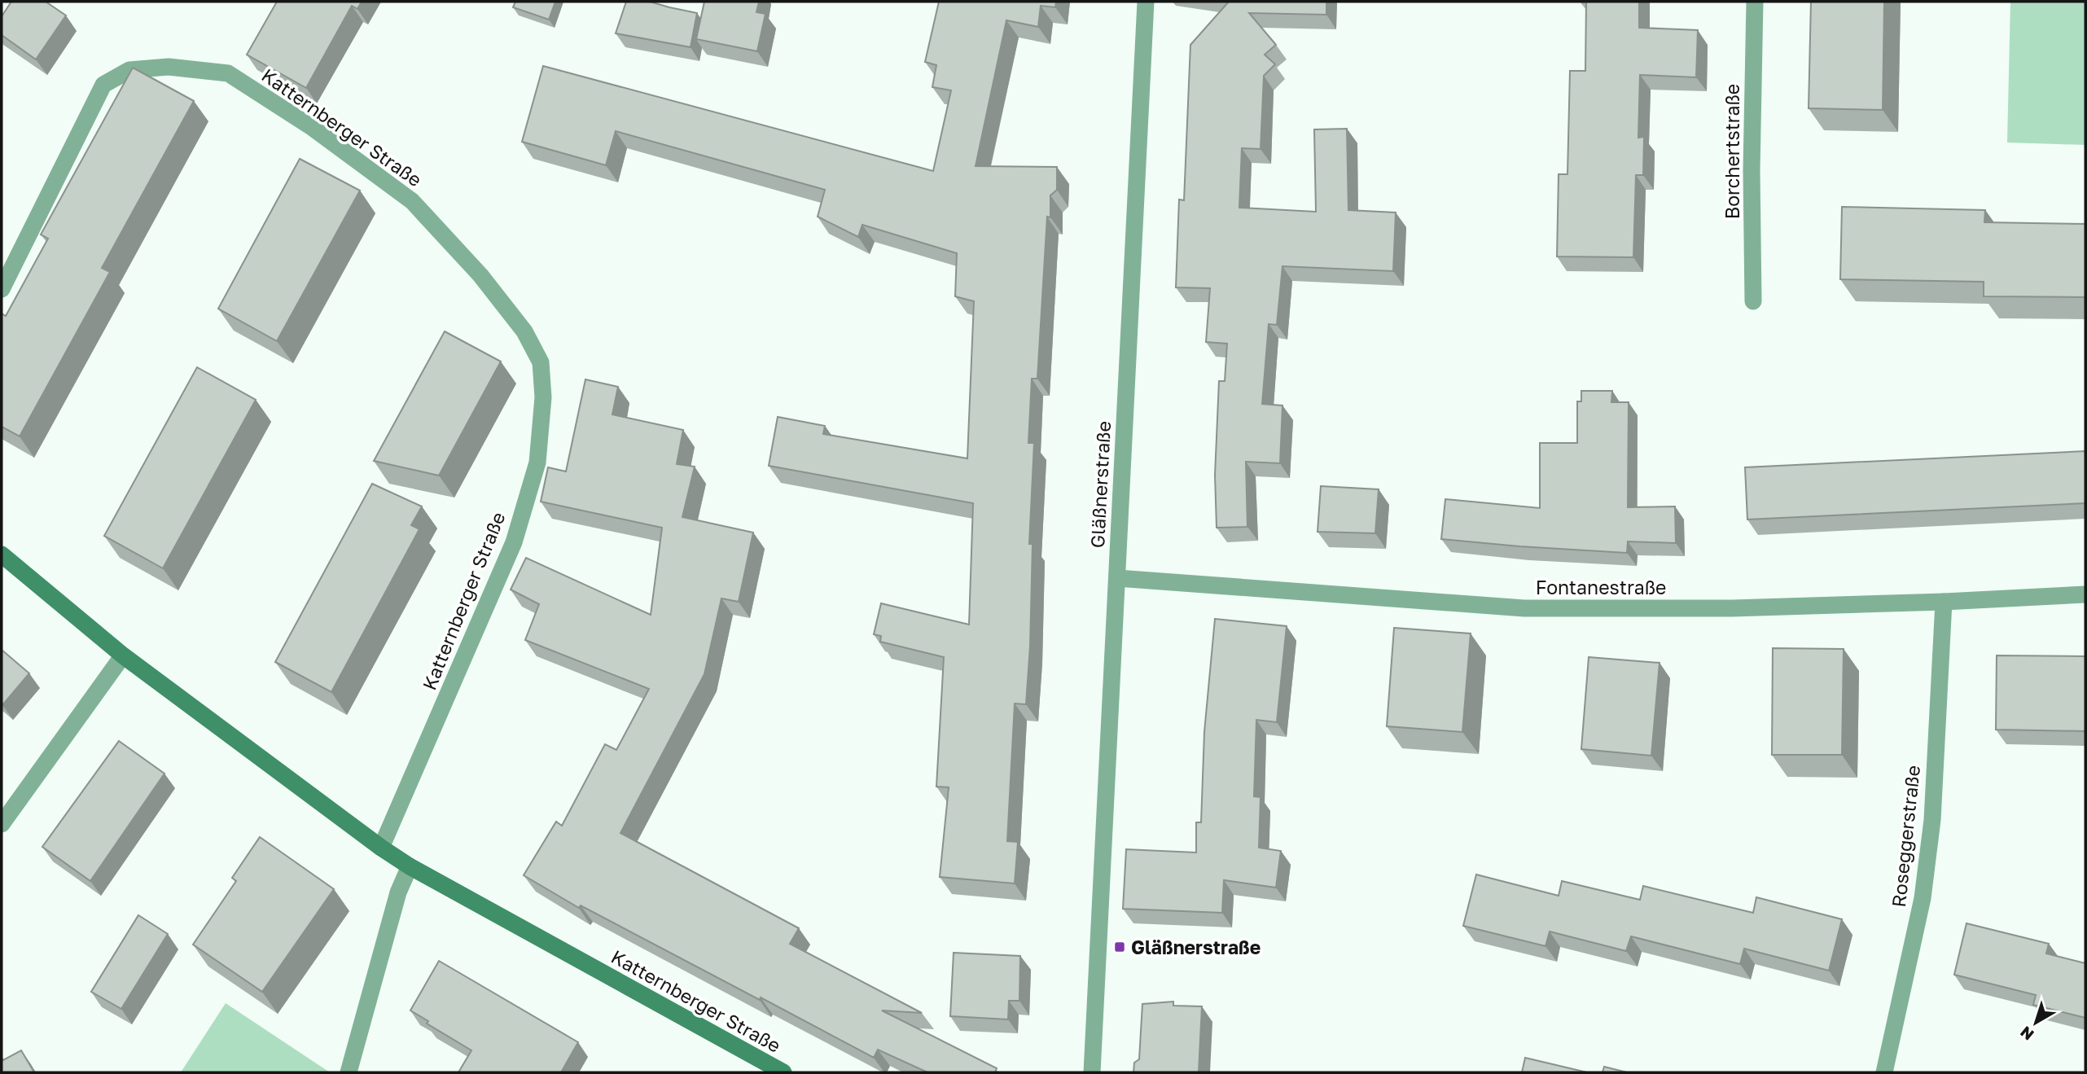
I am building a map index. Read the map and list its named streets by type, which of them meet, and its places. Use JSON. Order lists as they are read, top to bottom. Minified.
{"streets":{"street":["Katternberger Straße","Borchertstraße","Gläßnerstraße","Fontanestraße","Roseggerstraße"]},"crossings":[["Gläßnerstraße","Fontanestraße"],["Fontanestraße","Roseggerstraße"]],"places":{"transit":["Gläßnerstraße"]},"north":"bottom left"}
